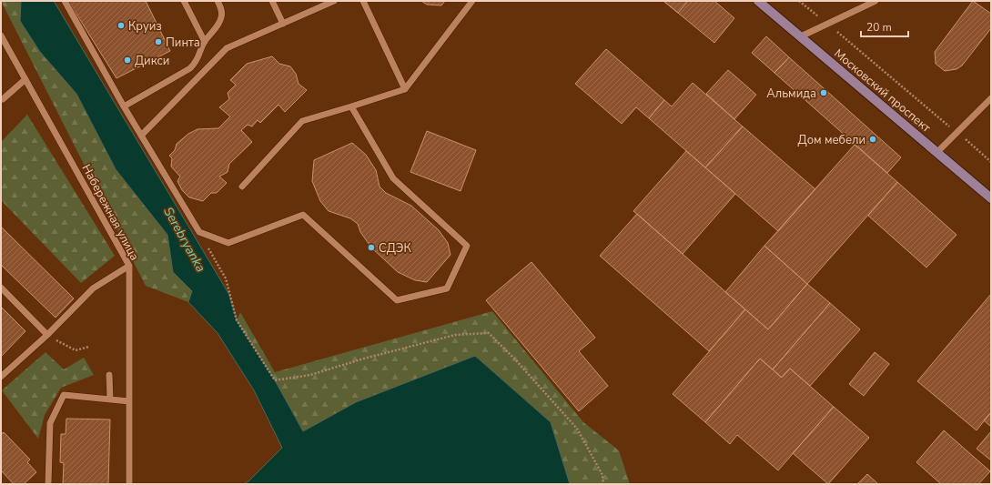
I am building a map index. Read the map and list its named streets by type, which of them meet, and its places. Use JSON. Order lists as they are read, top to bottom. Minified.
{"streets":{"main road":["Московский проспект"],"street":["Набережная улица"]},"water":["Serebryanka"],"places":["Круиз","Пинта","Дикси","Альмида","Дом мебели","СДЭК"],"scale_bar":"20 m"}
